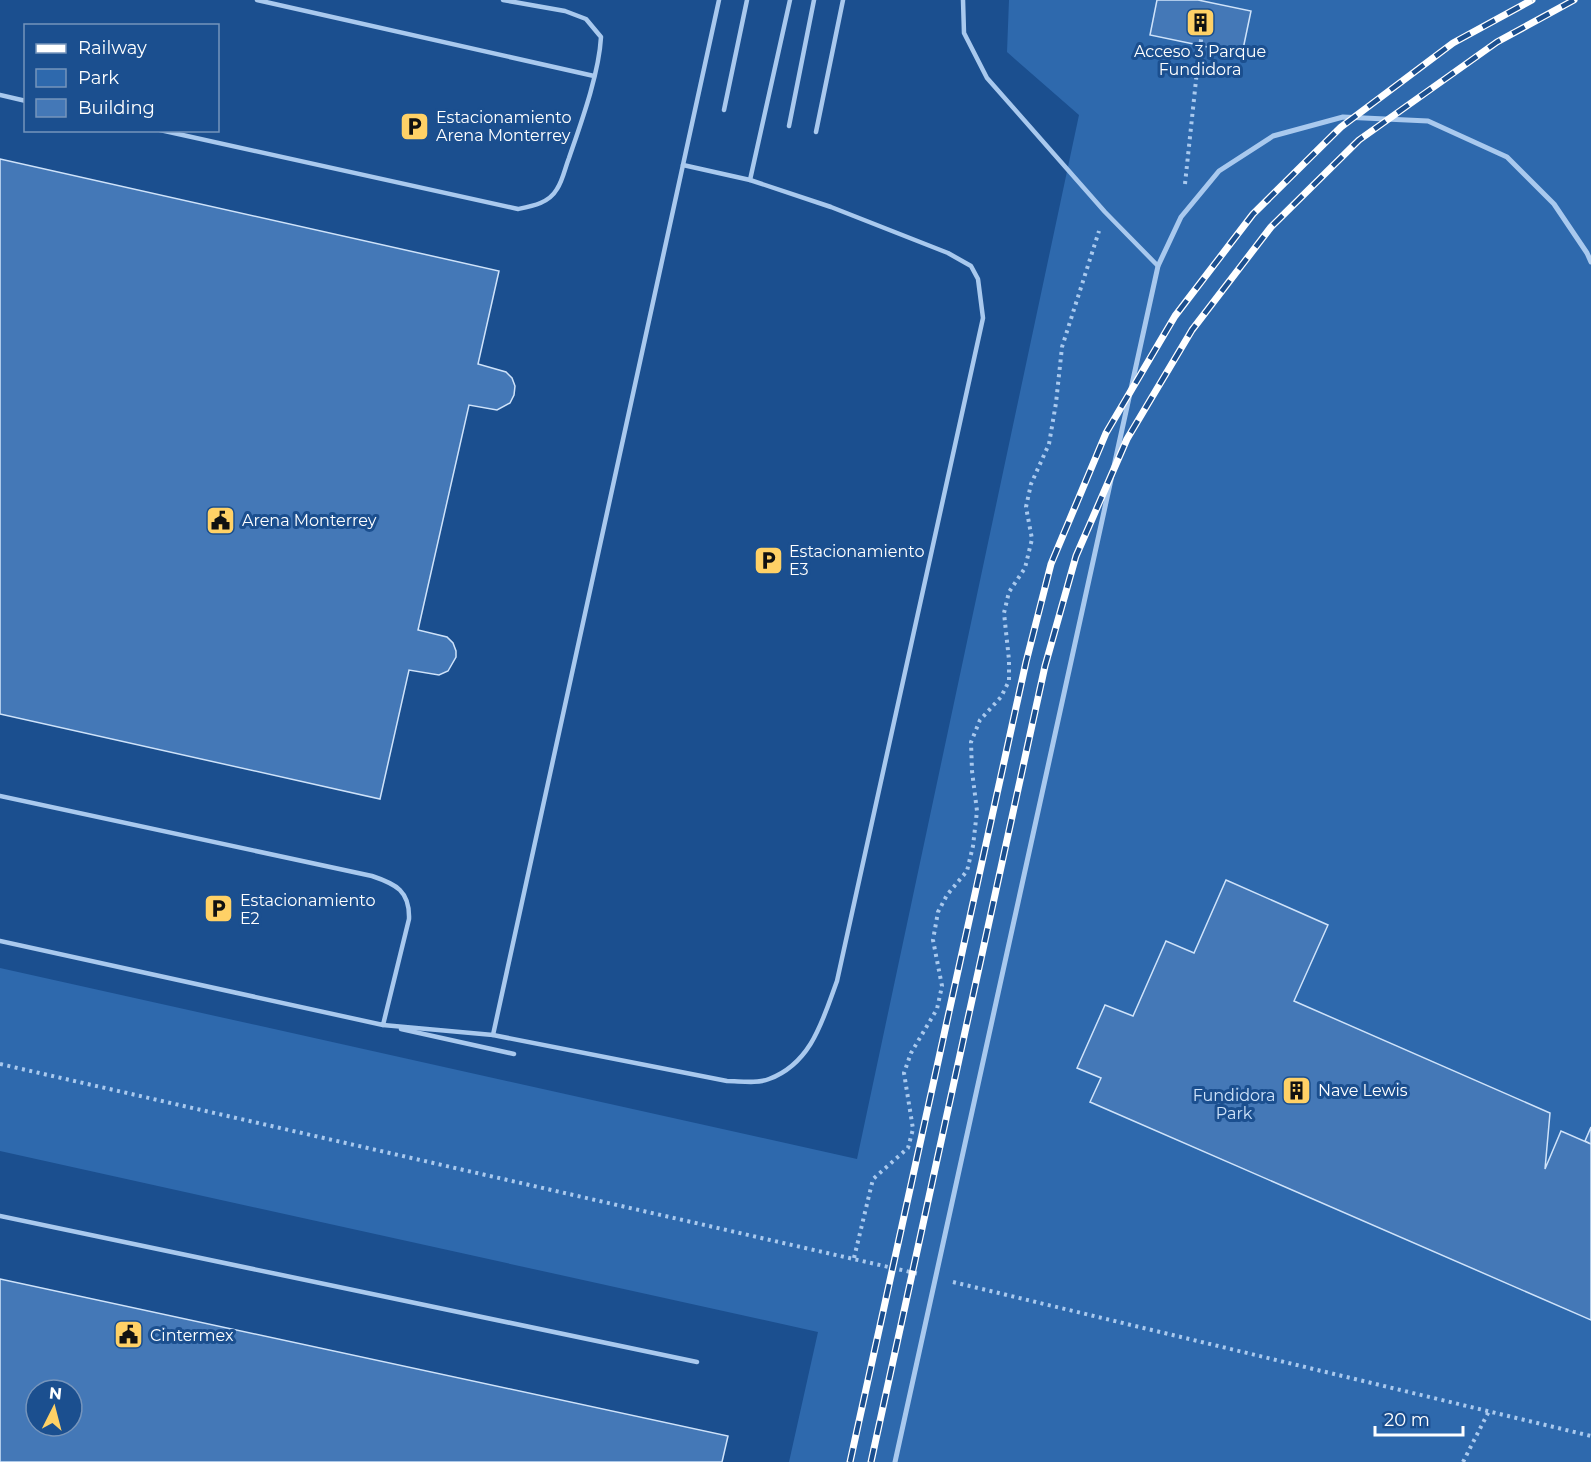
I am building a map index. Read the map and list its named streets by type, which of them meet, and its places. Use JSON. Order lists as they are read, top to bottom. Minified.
{"parks":["Fundidora Park"],"places":{"building":["Acceso 3 Parque Fundidora","Nave Lewis"],"parking":["Estacionamiento Arena Monterrey","Estacionamiento E3","Estacionamiento E2"],"public building":["Arena Monterrey","Cintermex"]},"legend":["Railway","Park","Building"],"scale_bar":"20 m","north":"top"}
